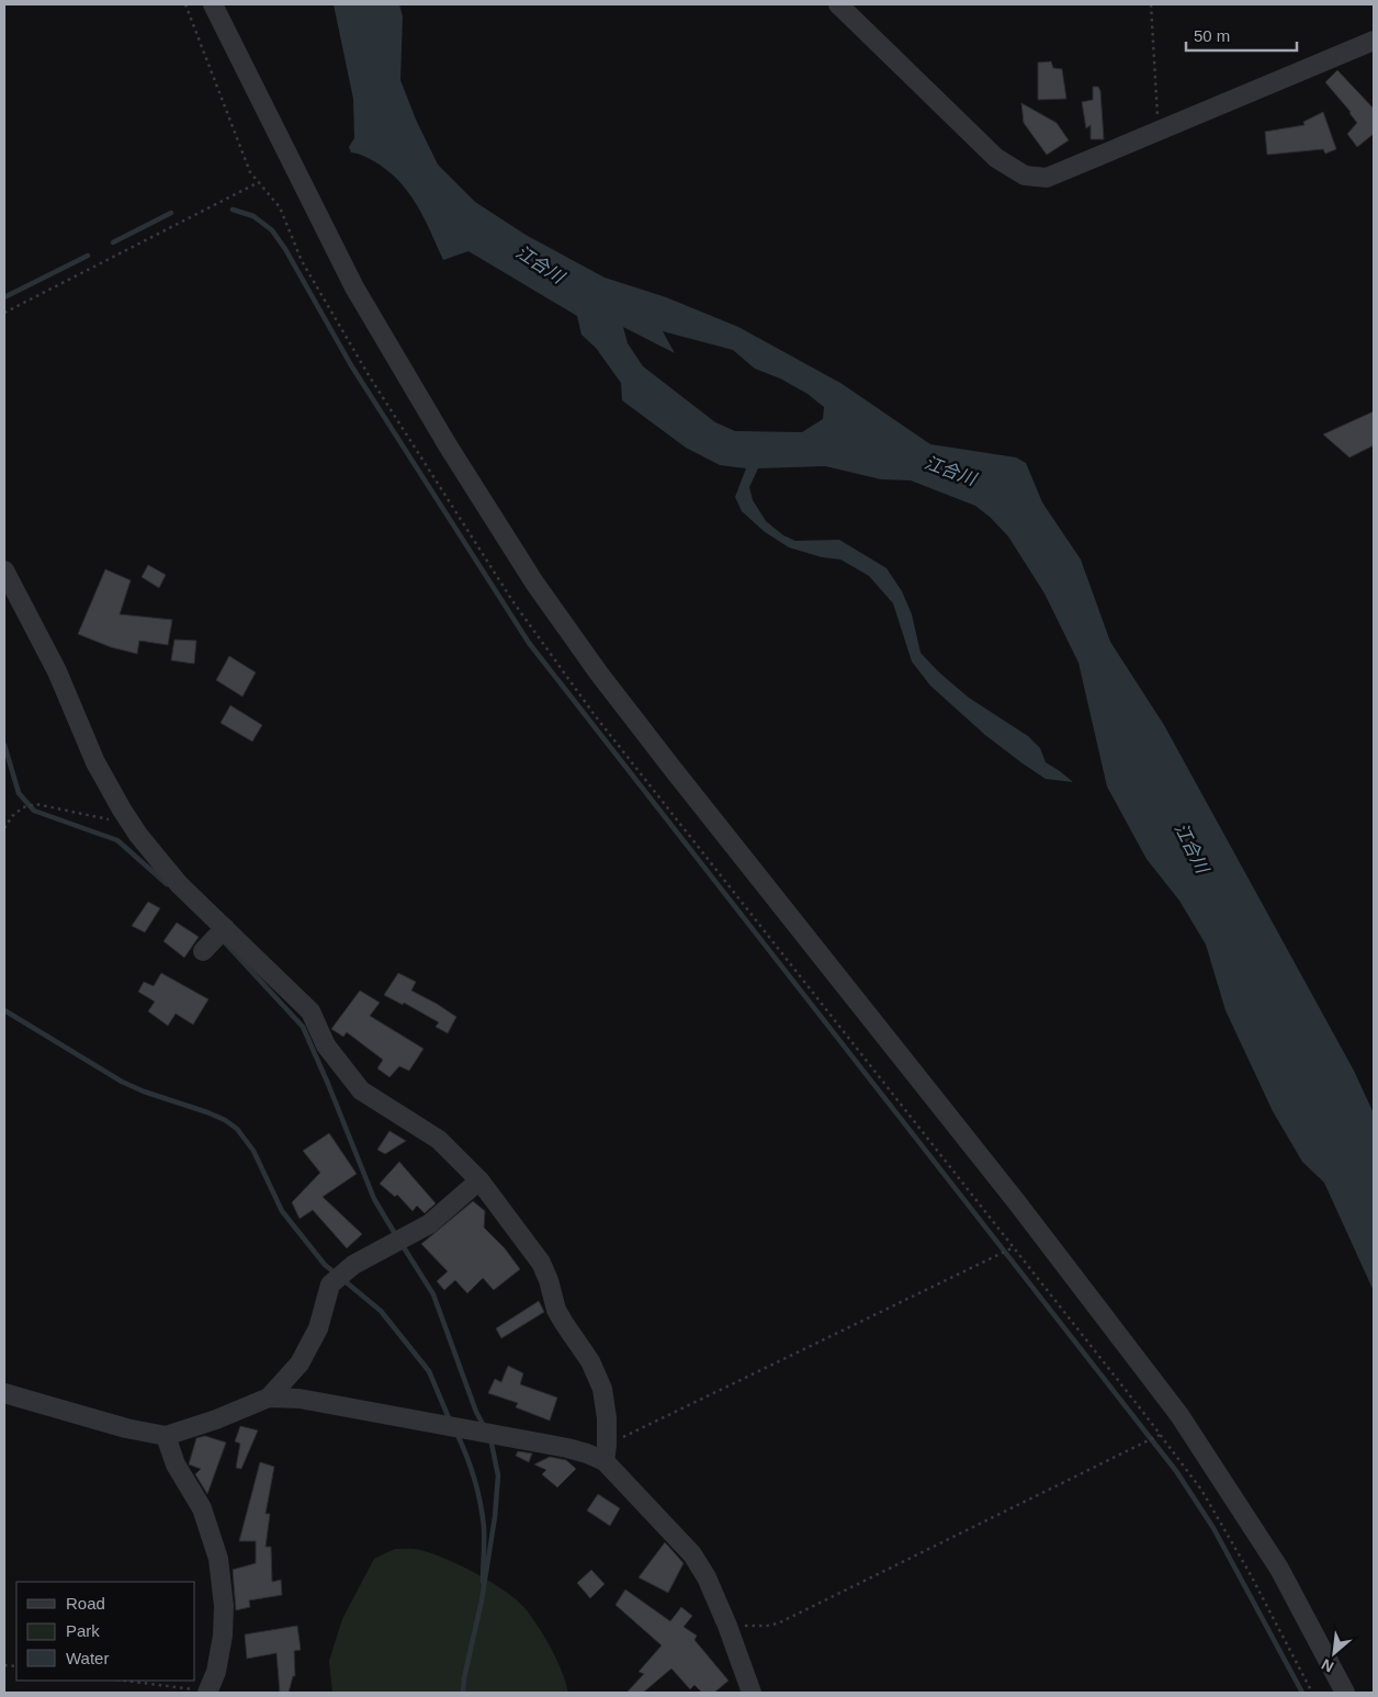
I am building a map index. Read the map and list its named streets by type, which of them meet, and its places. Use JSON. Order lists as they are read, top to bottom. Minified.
{"water":["江合川"],"legend":["Road","Park","Water"],"scale_bar":"50 m","north":"bottom left"}
